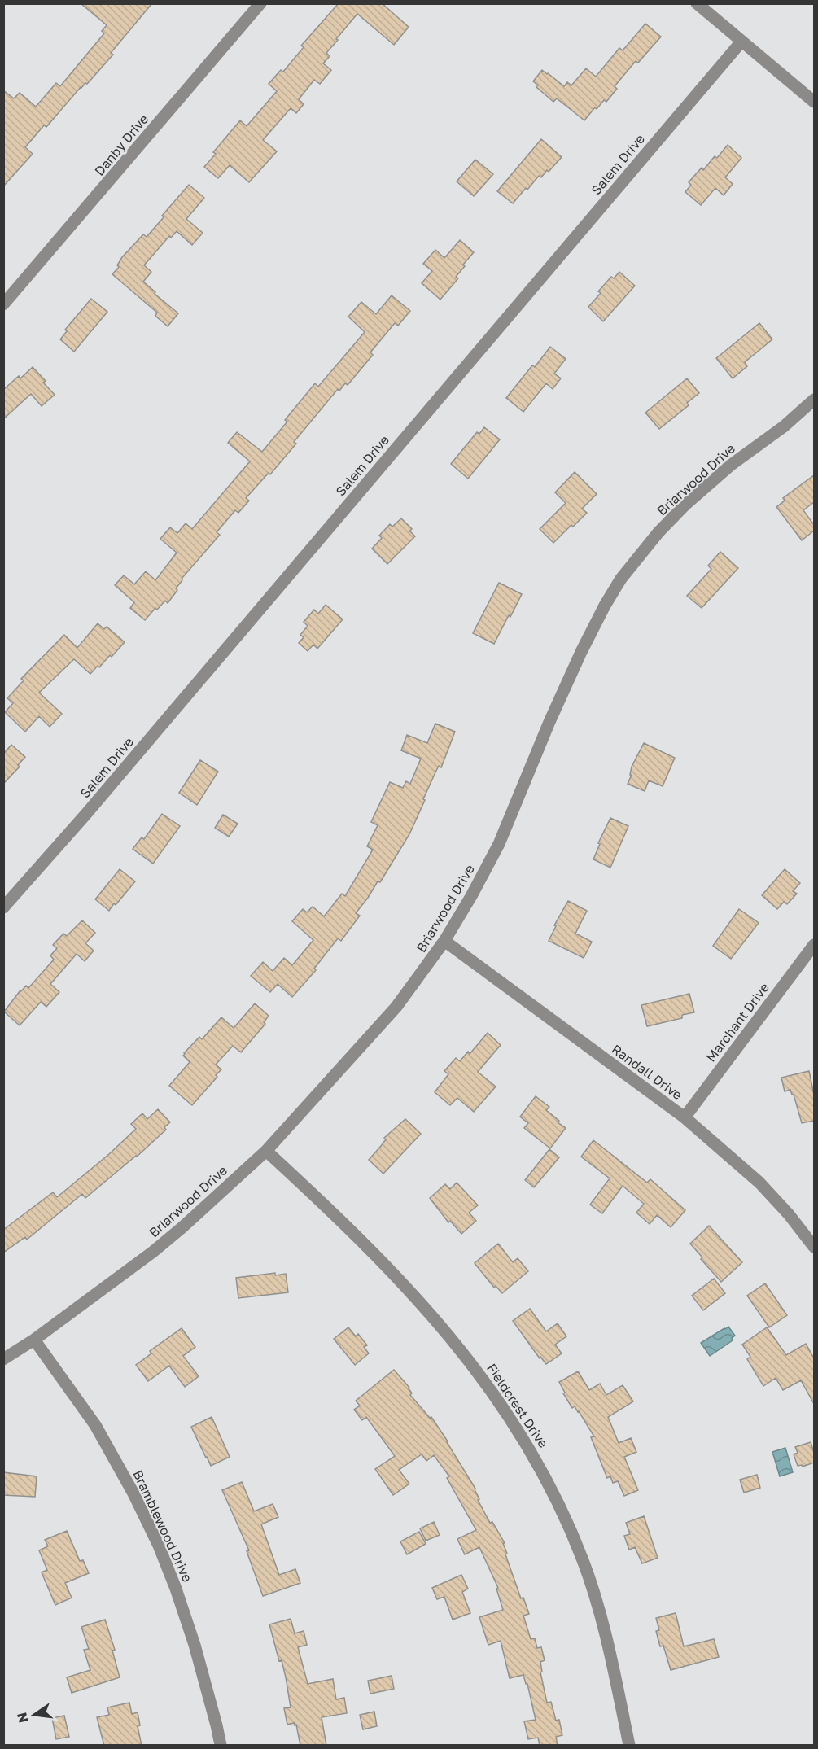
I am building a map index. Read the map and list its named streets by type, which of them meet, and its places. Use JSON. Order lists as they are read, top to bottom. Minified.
{"streets":{"street":["Danby Drive","Salem Drive","Briarwood Drive","Marchant Drive","Randall Drive","Fieldcrest Drive","Bramblewood Drive"]},"crossings":[["Briarwood Drive","Randall Drive"],["Briarwood Drive","Fieldcrest Drive"],["Briarwood Drive","Bramblewood Drive"],["Marchant Drive","Randall Drive"]],"north":"left"}
